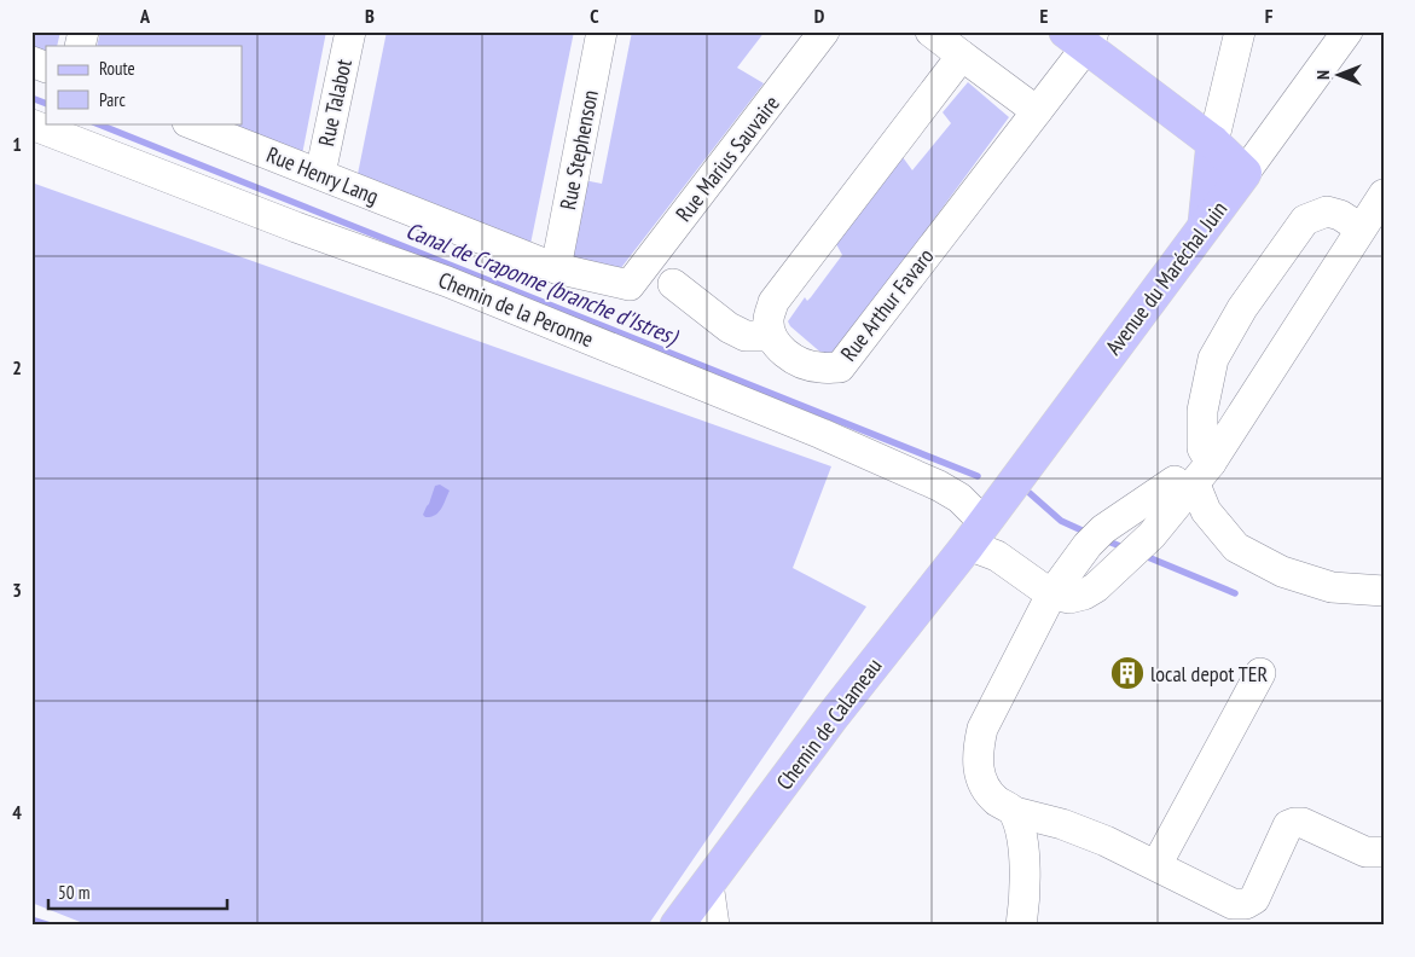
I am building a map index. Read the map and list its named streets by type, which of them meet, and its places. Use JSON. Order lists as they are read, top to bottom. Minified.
{"streets":{"main road":["Avenue du Maréchal Juin","Chemin de Calameau"],"street":["Rue Talabot","Rue Stephenson","Rue Marius Sauvaire","Rue Henry Lang","Rue Arthur Favaro","Chemin de la Peronne"]},"crossings":[["Rue Talabot","Rue Henry Lang"],["Rue Stephenson","Rue Henry Lang"],["Rue Marius Sauvaire","Rue Henry Lang"],["Avenue du Maréchal Juin","Chemin de la Peronne"],["Avenue du Maréchal Juin","Chemin de Calameau"],["Chemin de la Peronne","Chemin de Calameau"]],"water":["Canal de Craponne (branche d'Istres)"],"places":{"building":["local depot TER"]},"legend":["Route","Parc"],"scale_bar":"50 m","north":"left","grid":{"columns":["A","B","C","D","E","F"],"rows":["1","2","3","4"]}}
